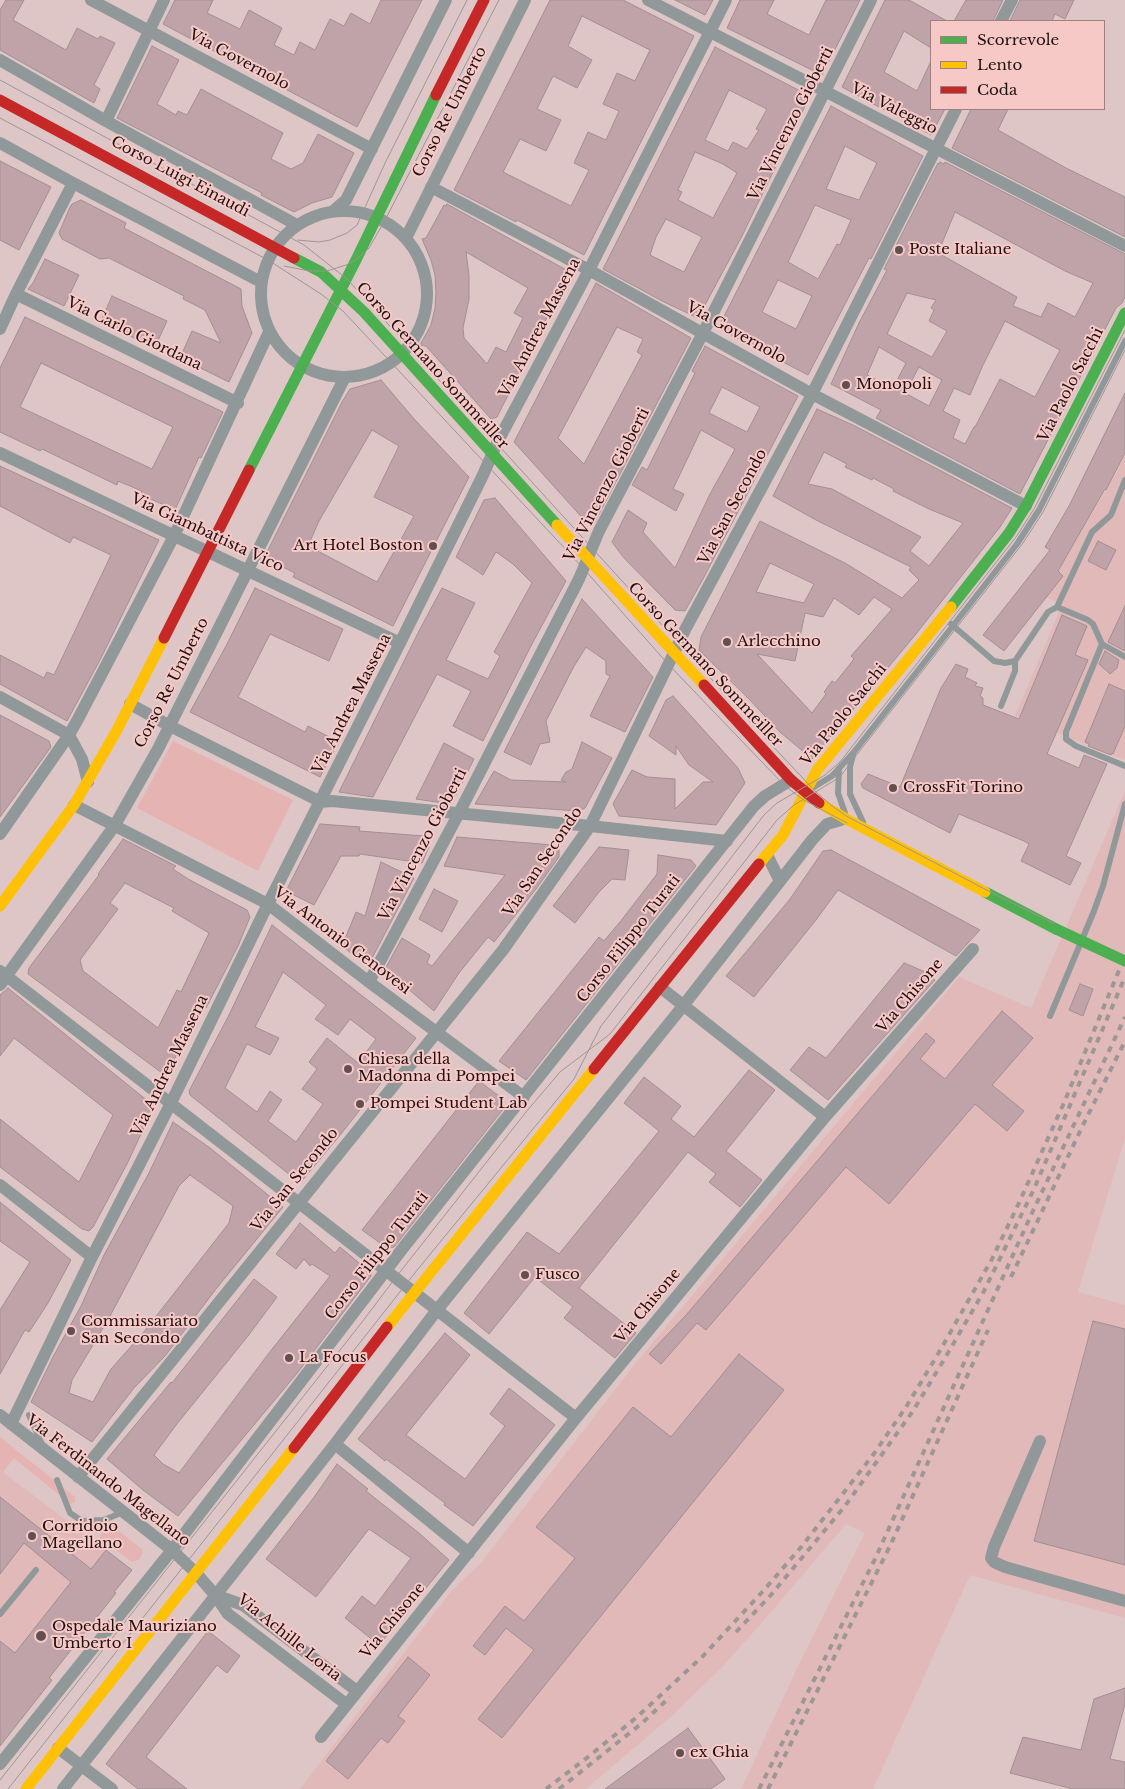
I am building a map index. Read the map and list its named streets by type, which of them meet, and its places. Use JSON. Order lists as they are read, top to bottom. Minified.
{"streets":{"main road":["Corso Re Umberto","Corso Luigi Einaudi","Corso Germano Sommeiller","Via Paolo Sacchi"],"street":["Via Governolo","Via Valeggio","Via Vincenzo Gioberti","Via Andrea Massena","Via Carlo Giordana","Via San Secondo","Via Giambattista Vico","Corso Filippo Turati","Via Antonio Genovesi","Via Chisone","Via Ferdinando Magellano","Via Achille Loria"]},"crossings":[["Via Governolo","Corso Re Umberto"],["Via Governolo","Via Vincenzo Gioberti"],["Via Governolo","Via Andrea Massena"],["Via Governolo","Via Paolo Sacchi"],["Via Governolo","Via San Secondo"],["Via Valeggio","Via Vincenzo Gioberti"],["Via Valeggio","Via Andrea Massena"],["Via Valeggio","Via San Secondo"],["Corso Re Umberto","Corso Luigi Einaudi"],["Corso Re Umberto","Corso Germano Sommeiller"],["Corso Re Umberto","Via Giambattista Vico"],["Corso Re Umberto","Via Antonio Genovesi"],["Via Vincenzo Gioberti","Corso Germano Sommeiller"],["Via Vincenzo Gioberti","Via Antonio Genovesi"],["Corso Luigi Einaudi","Corso Germano Sommeiller"],["Via Andrea Massena","Corso Germano Sommeiller"],["Via Andrea Massena","Via Giambattista Vico"],["Via Andrea Massena","Via Antonio Genovesi"],["Via Andrea Massena","Via Ferdinando Magellano"],["Corso Germano Sommeiller","Via Paolo Sacchi"],["Corso Germano Sommeiller","Via San Secondo"],["Corso Germano Sommeiller","Corso Filippo Turati"],["Via San Secondo","Via Antonio Genovesi"],["Via San Secondo","Via Ferdinando Magellano"],["Corso Filippo Turati","Via Antonio Genovesi"],["Corso Filippo Turati","Via Ferdinando Magellano"],["Via Chisone","Via Achille Loria"],["Via Ferdinando Magellano","Via Achille Loria"]],"places":["Poste Italiane","Monopoli","Art Hotel Boston","Arlecchino","CrossFit Torino","Chiesa della Madonna di Pompei","Pompei Student Lab","Fusco","Commissariato San Secondo","La Focus","Corridoio Magellano","Ospedale Mauriziano Umberto I","ex Ghia"],"legend":["Scorrevole","Lento","Coda"]}
